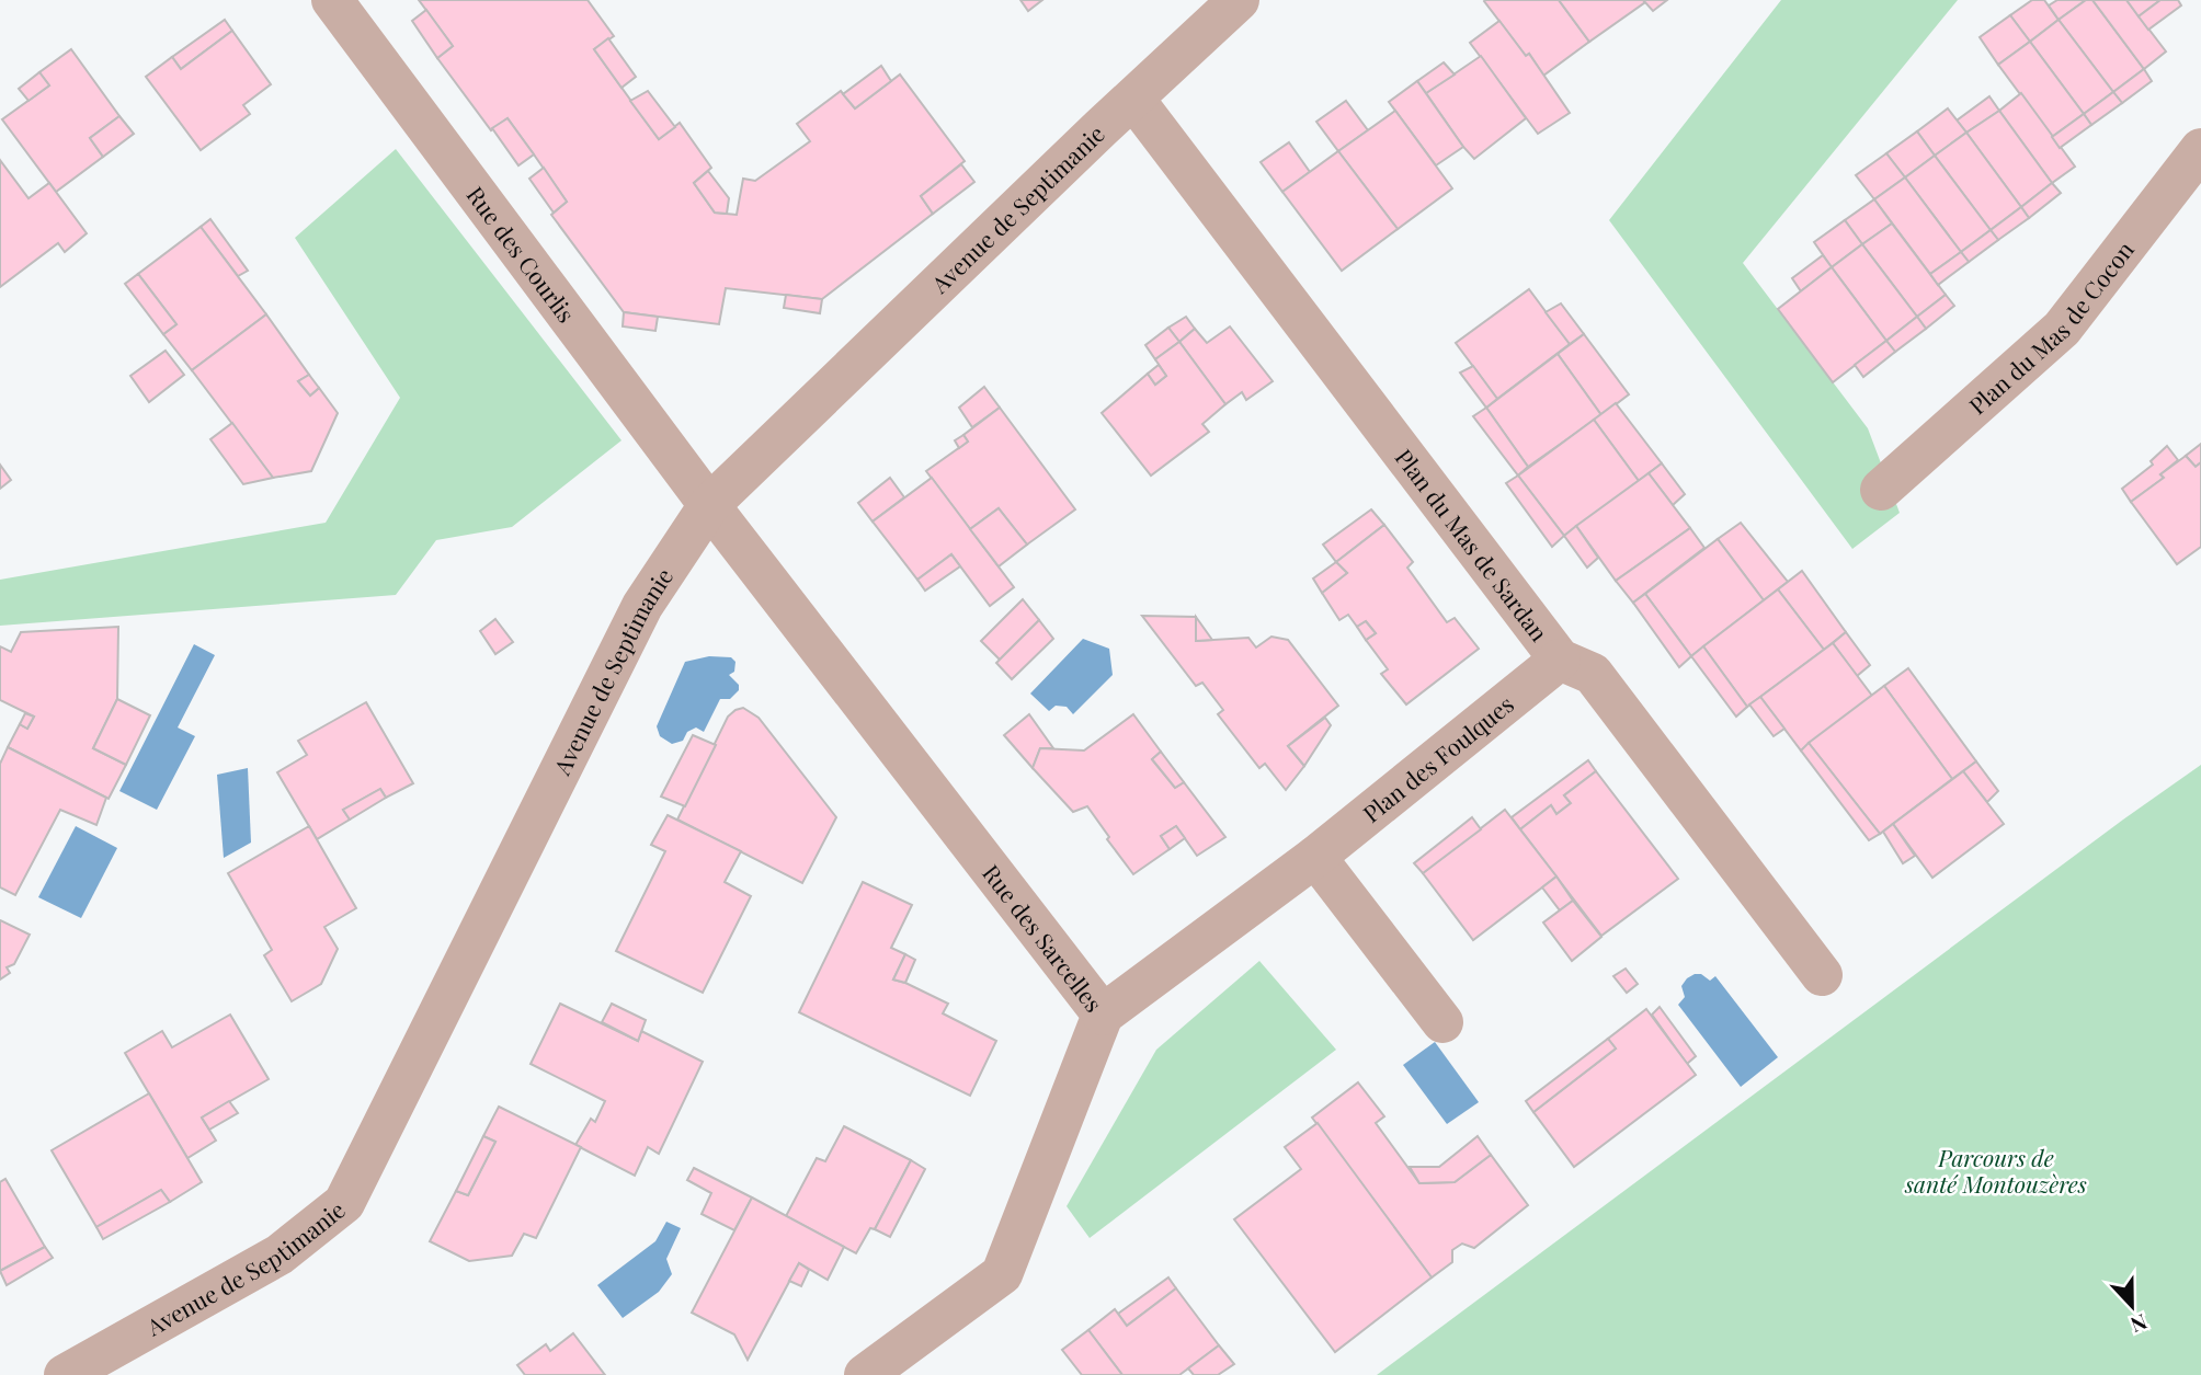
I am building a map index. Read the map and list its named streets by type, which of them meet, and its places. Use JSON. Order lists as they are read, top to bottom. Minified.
{"streets":{"street":["Avenue de Septimanie","Rue des Courlis","Plan du Mas de Cocon","Plan du Mas de Sardan","Plan des Foulques","Rue des Sarcelles"]},"crossings":[["Avenue de Septimanie","Rue des Courlis"],["Avenue de Septimanie","Plan du Mas de Sardan"],["Avenue de Septimanie","Rue des Sarcelles"],["Rue des Courlis","Rue des Sarcelles"],["Plan du Mas de Sardan","Plan des Foulques"],["Plan des Foulques","Rue des Sarcelles"]],"parks":["Parcours de santé Montouzères"],"north":"bottom"}
